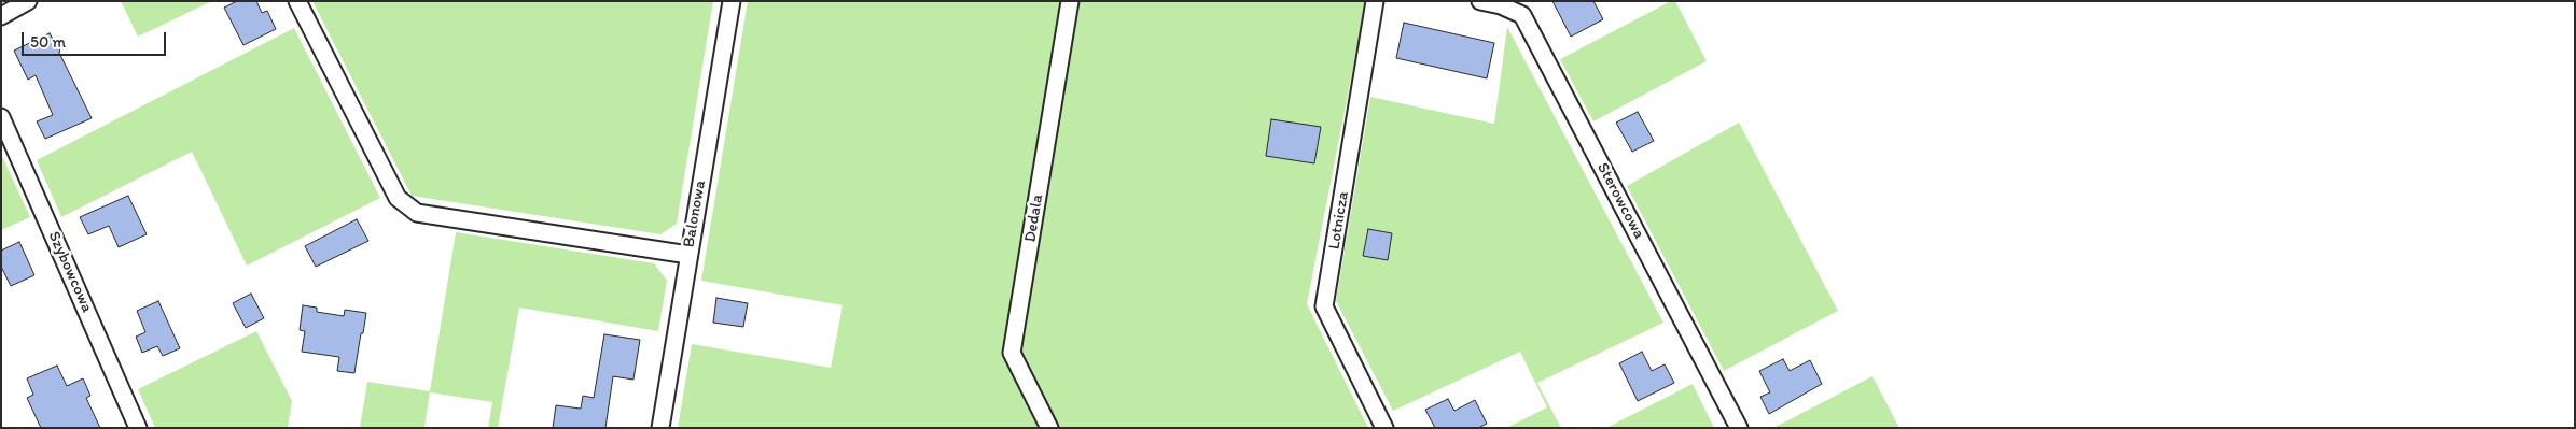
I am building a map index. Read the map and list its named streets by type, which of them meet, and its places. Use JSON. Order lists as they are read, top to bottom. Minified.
{"streets":{"street":["Sterowcowa","Balonowa","Dedala","Lotnicza","Szybowcowa"]},"scale_bar":"50 m"}
